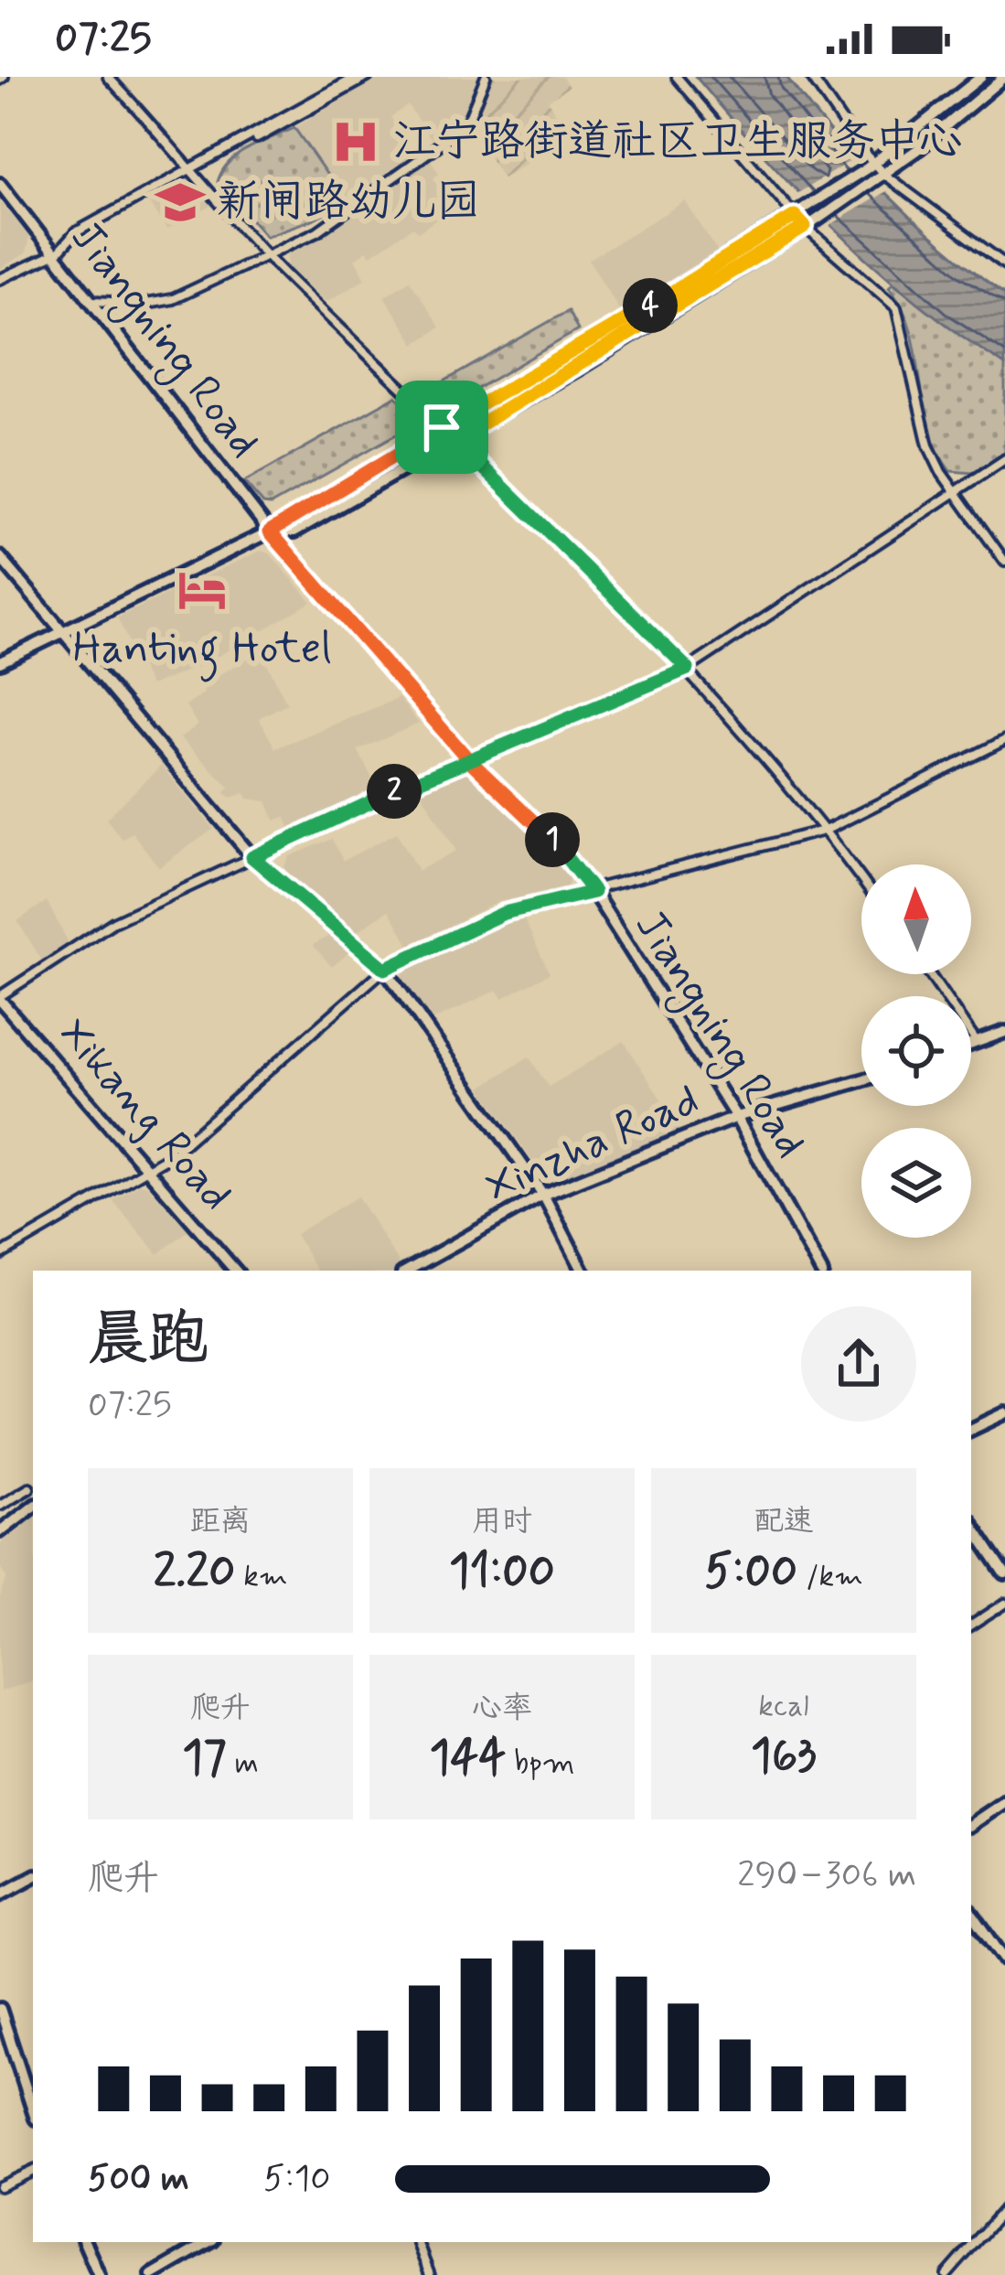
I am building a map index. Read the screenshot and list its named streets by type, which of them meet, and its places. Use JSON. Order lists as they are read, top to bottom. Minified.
{"streets":{"main road":["Jiangning Road","Xikang Road","Xinzha Road"]},"crossings":[["Jiangning Road","Xinzha Road"]],"places":{"hospital":["江宁路街道社区卫生服务中心"],"school or university":["新闸路幼儿园"],"hotel":["Hanting Hotel"]},"north":"top","page":{"status":"07:25","pins":["4","2","1"],"heading":["晨跑","07:25"],"stats":[["距离","2.20 km"],["用时","11:00"],["配速","5:00 /km"],["爬升","17 m"],["心率","144 bpm"],["kcal","163"]],"chart":["爬升","290–306 m"],"list":[{"name":"500 m","note":"5:10"}]}}
